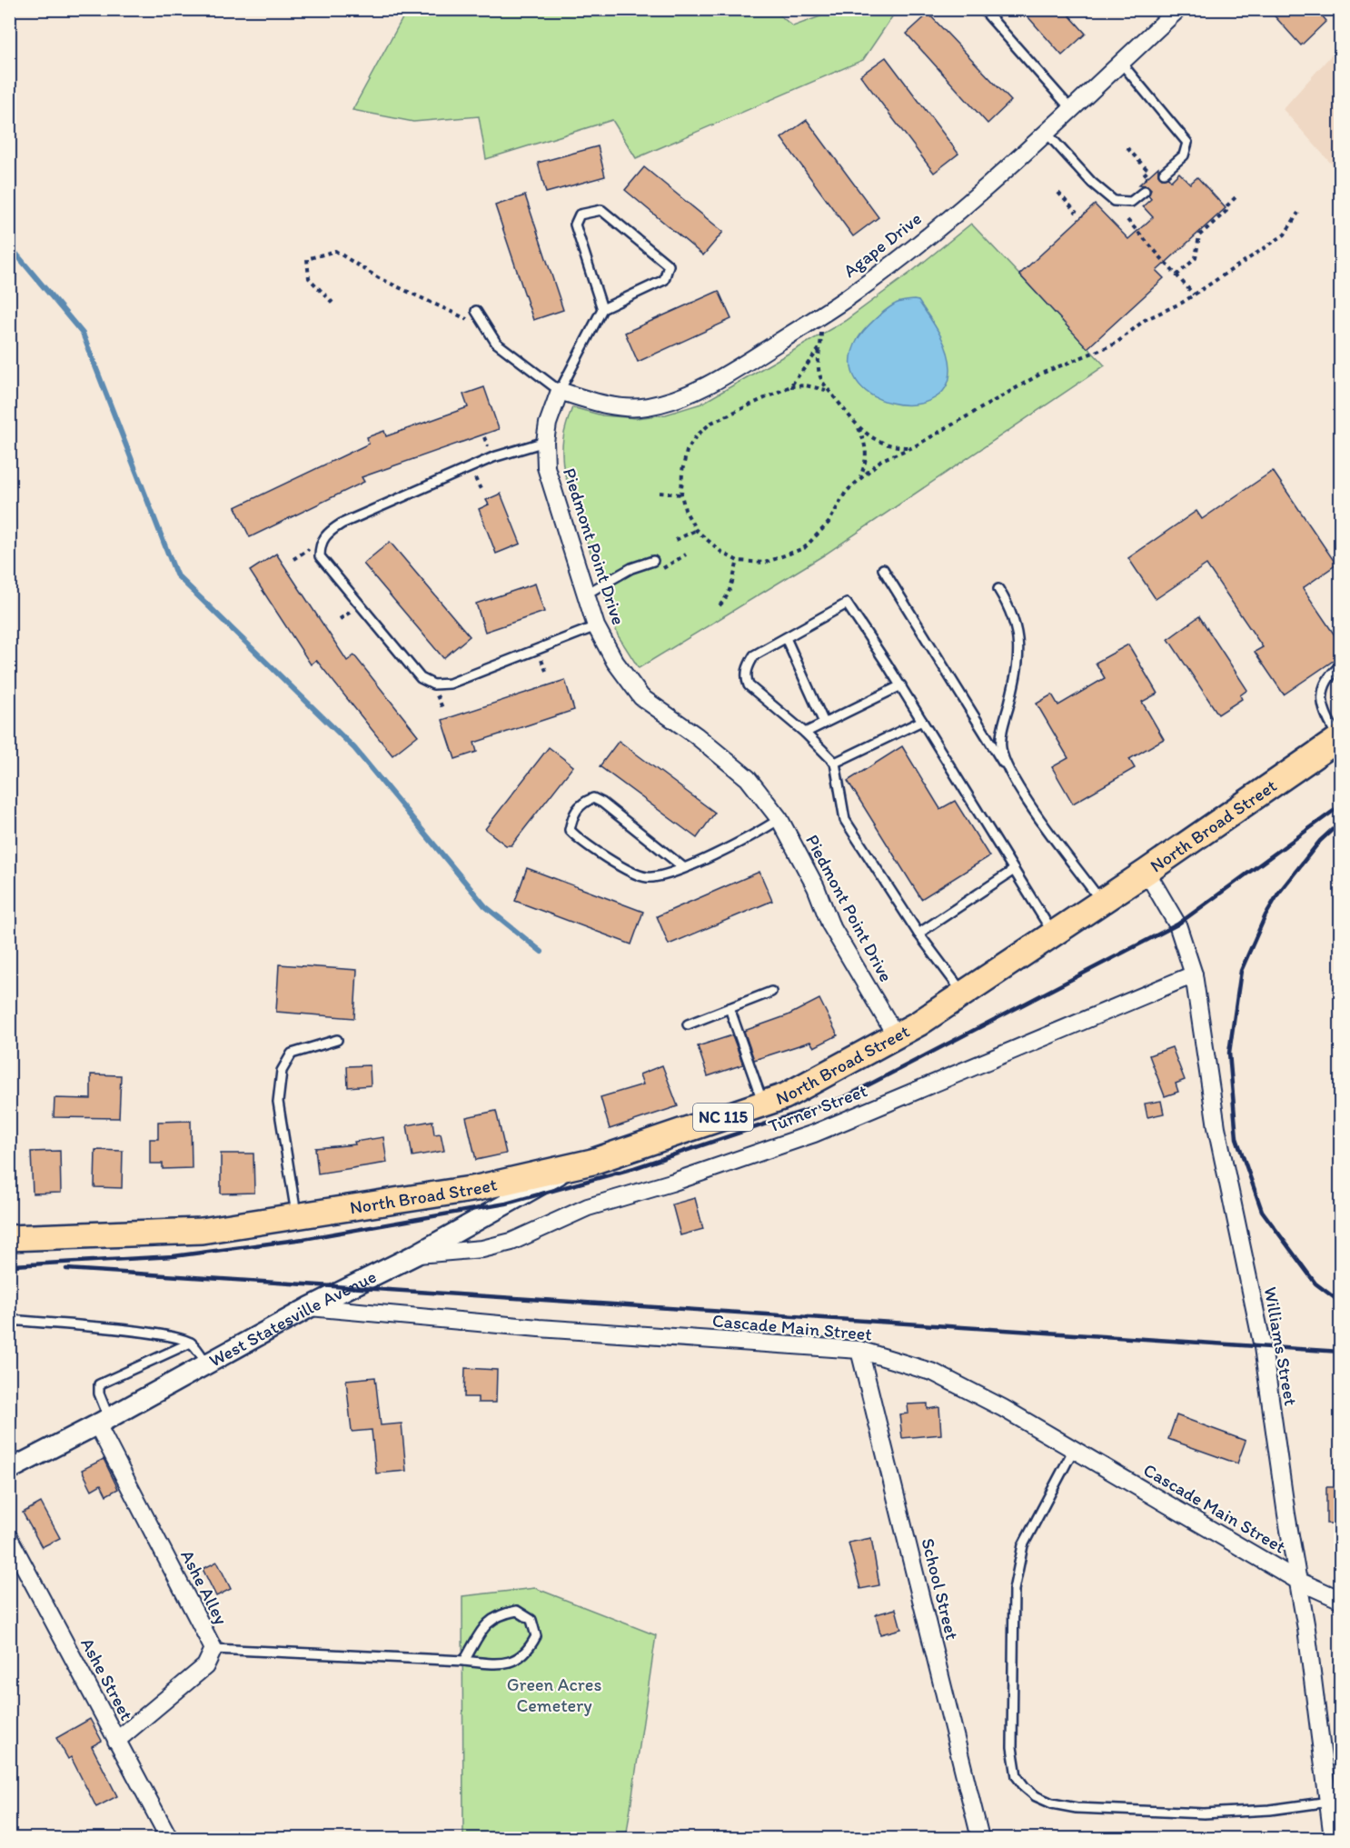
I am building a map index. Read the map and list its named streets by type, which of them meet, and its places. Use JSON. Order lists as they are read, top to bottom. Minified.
{"streets":{"main road":["North Broad Street","NC 115"],"street":["Agape Drive","Piedmont Point Drive","Turner Street","West Statesville Avenue","Cascade Main Street","Williams Street","Ashe Alley","School Street","Ashe Street"]},"crossings":[["Agape Drive","Piedmont Point Drive"],["Piedmont Point Drive","North Broad Street"],["North Broad Street","West Statesville Avenue"],["North Broad Street","Williams Street"],["Turner Street","West Statesville Avenue"],["Turner Street","Williams Street"],["West Statesville Avenue","Cascade Main Street"],["West Statesville Avenue","Ashe Alley"],["Cascade Main Street","Williams Street"],["Cascade Main Street","School Street"],["Ashe Alley","Ashe Street"]],"parks":["Green Acres Cemetery"]}
